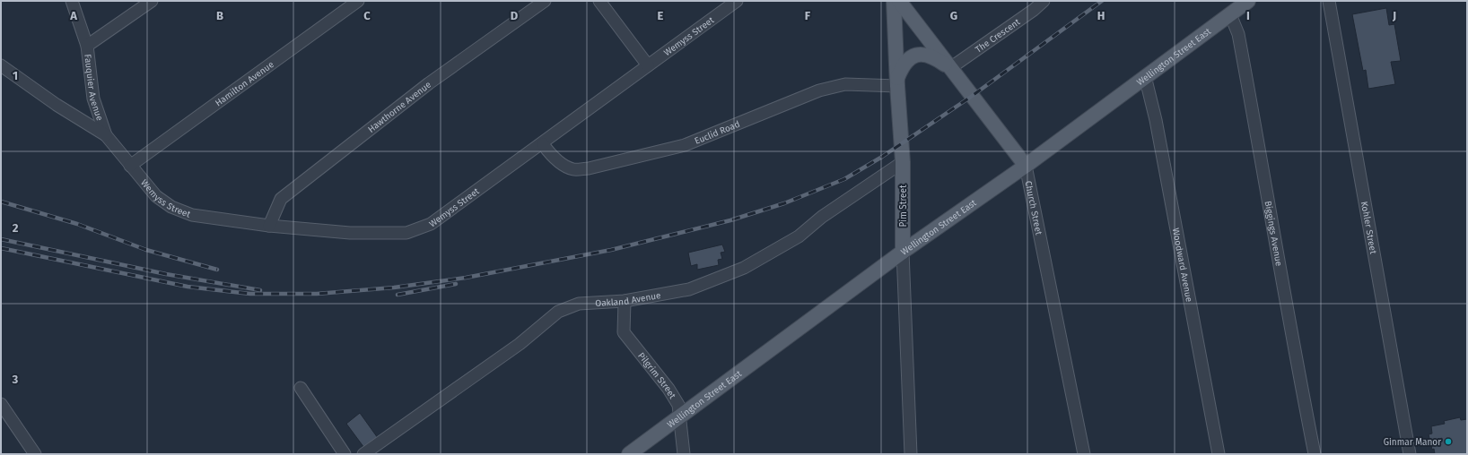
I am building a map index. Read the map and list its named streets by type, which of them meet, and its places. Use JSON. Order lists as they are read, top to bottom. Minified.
{"streets":{"main road":["Wellington Street East","Pim Street","Church Street"],"street":["The Crescent","Wemyss Street","Hamilton Avenue","Fauquier Avenue","Hawthorne Avenue","Euclid Road","Kohler Street","Biggings Avenue","Woodward Avenue","Oakland Avenue","Pilgrim Street"]},"crossings":[["The Crescent","Church Street"],["Wemyss Street","Hamilton Avenue"],["Wemyss Street","Fauquier Avenue"],["Wemyss Street","Hawthorne Avenue"],["Wemyss Street","Euclid Road"],["Wellington Street East","Pim Street"],["Wellington Street East","Church Street"],["Wellington Street East","Biggings Avenue"],["Wellington Street East","Woodward Avenue"],["Wellington Street East","Pilgrim Street"],["Hamilton Avenue","Fauquier Avenue"],["Euclid Road","Pim Street"],["Pim Street","Oakland Avenue"],["Oakland Avenue","Pilgrim Street"]],"places":["Ginmar Manor"],"grid":{"columns":["A","B","C","D","E","F","G","H","I","J"],"rows":["1","2","3"]}}
